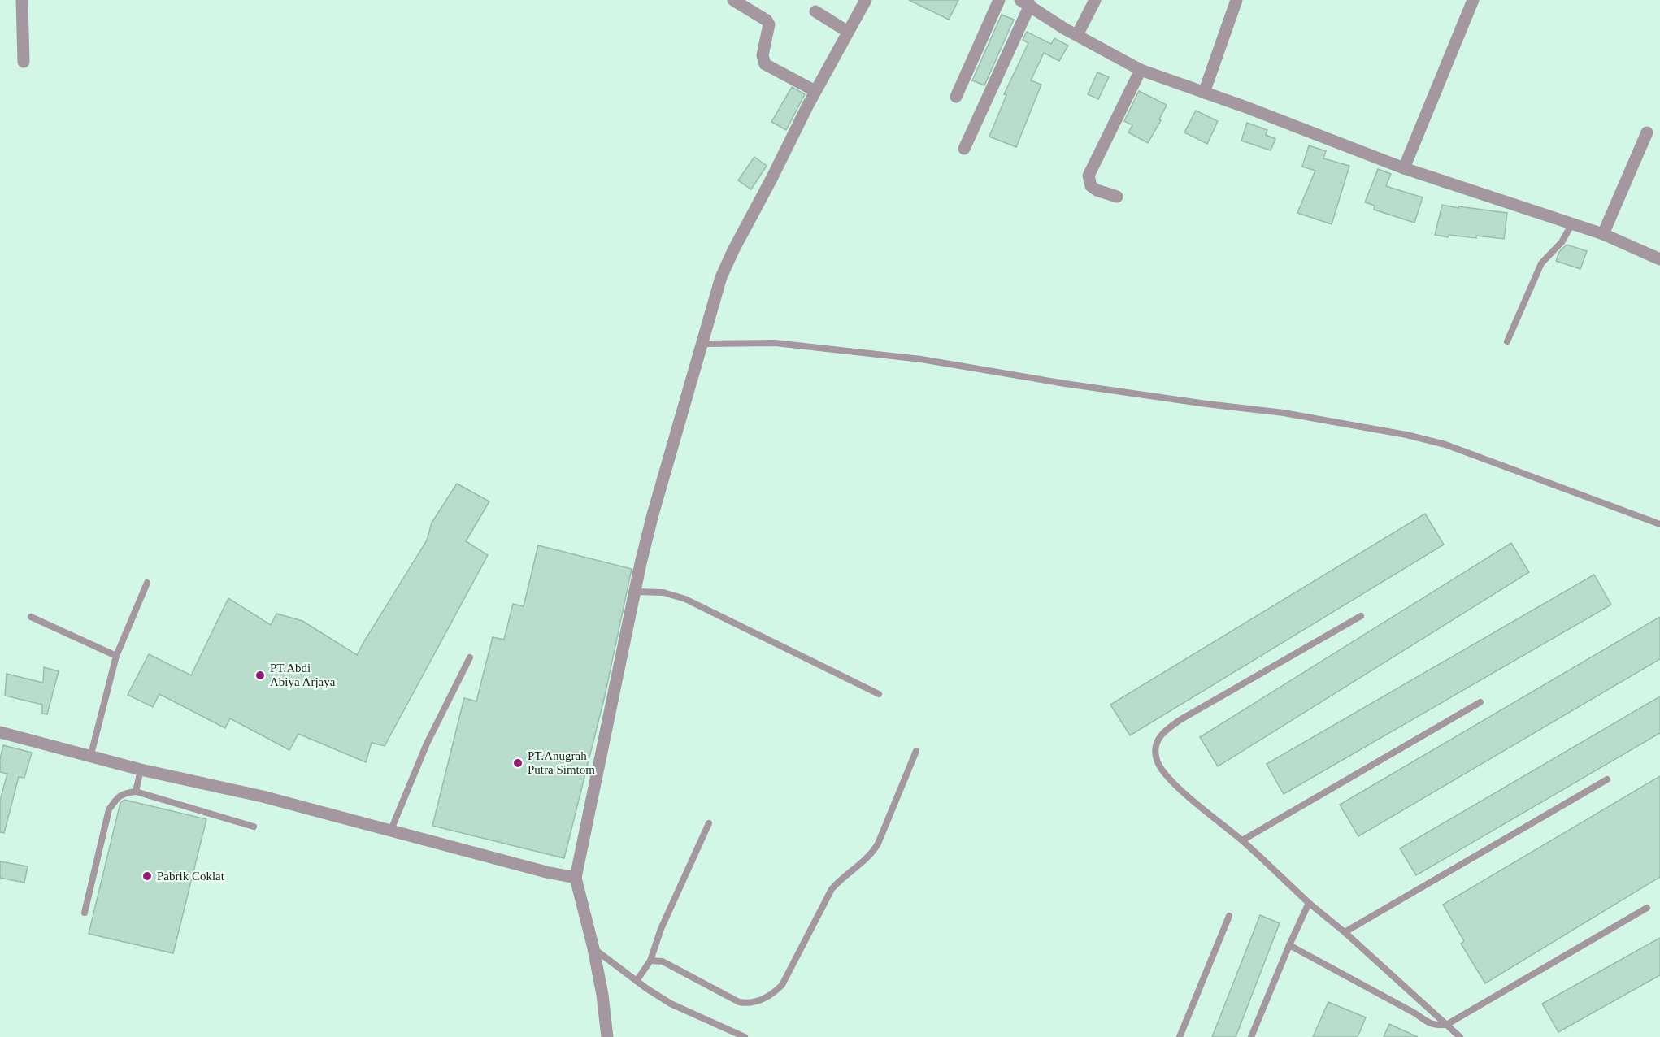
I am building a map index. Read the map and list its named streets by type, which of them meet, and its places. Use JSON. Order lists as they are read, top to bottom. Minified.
{"places":["PT.Abdi Abiya Arjaya","PT.Anugrah Putra Simtom","Pabrik Coklat"]}
